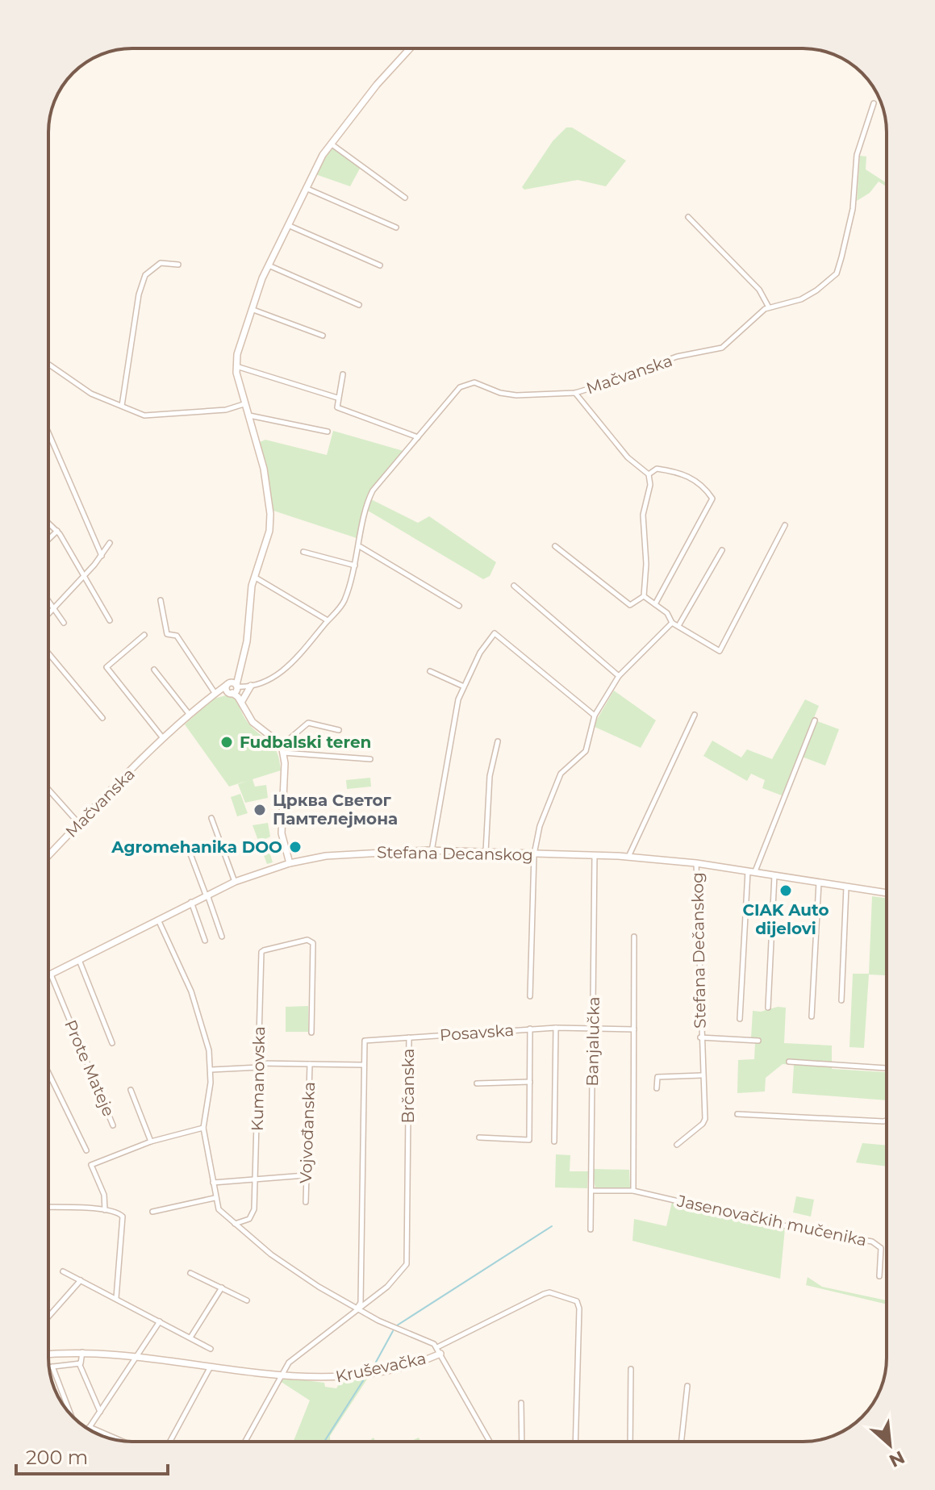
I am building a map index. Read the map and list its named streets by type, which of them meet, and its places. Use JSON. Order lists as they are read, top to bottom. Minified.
{"streets":{"street":["Mačvanska","Stefana Decanskog","Stefana Dečanskog","Posavska","Banjalučka","Prote Mateje","Kumanovska","Brčanska","Vojvođanska","Jasenovačkih mučenika","Kruševačka"]},"crossings":[["Stefana Decanskog","Stefana Dečanskog"],["Stefana Decanskog","Banjalučka"],["Stefana Decanskog","Prote Mateje"],["Posavska","Brčanska"],["Banjalučka","Jasenovačkih mučenika"],["Kumanovska","Vojvođanska"],["Brčanska","Vojvođanska"]],"places":["Fudbalski teren","Црква Светог Памтелејмона","Agromehanika DOO","CIAK Auto dijelovi"],"scale_bar":"200 m","north":"bottom right"}
